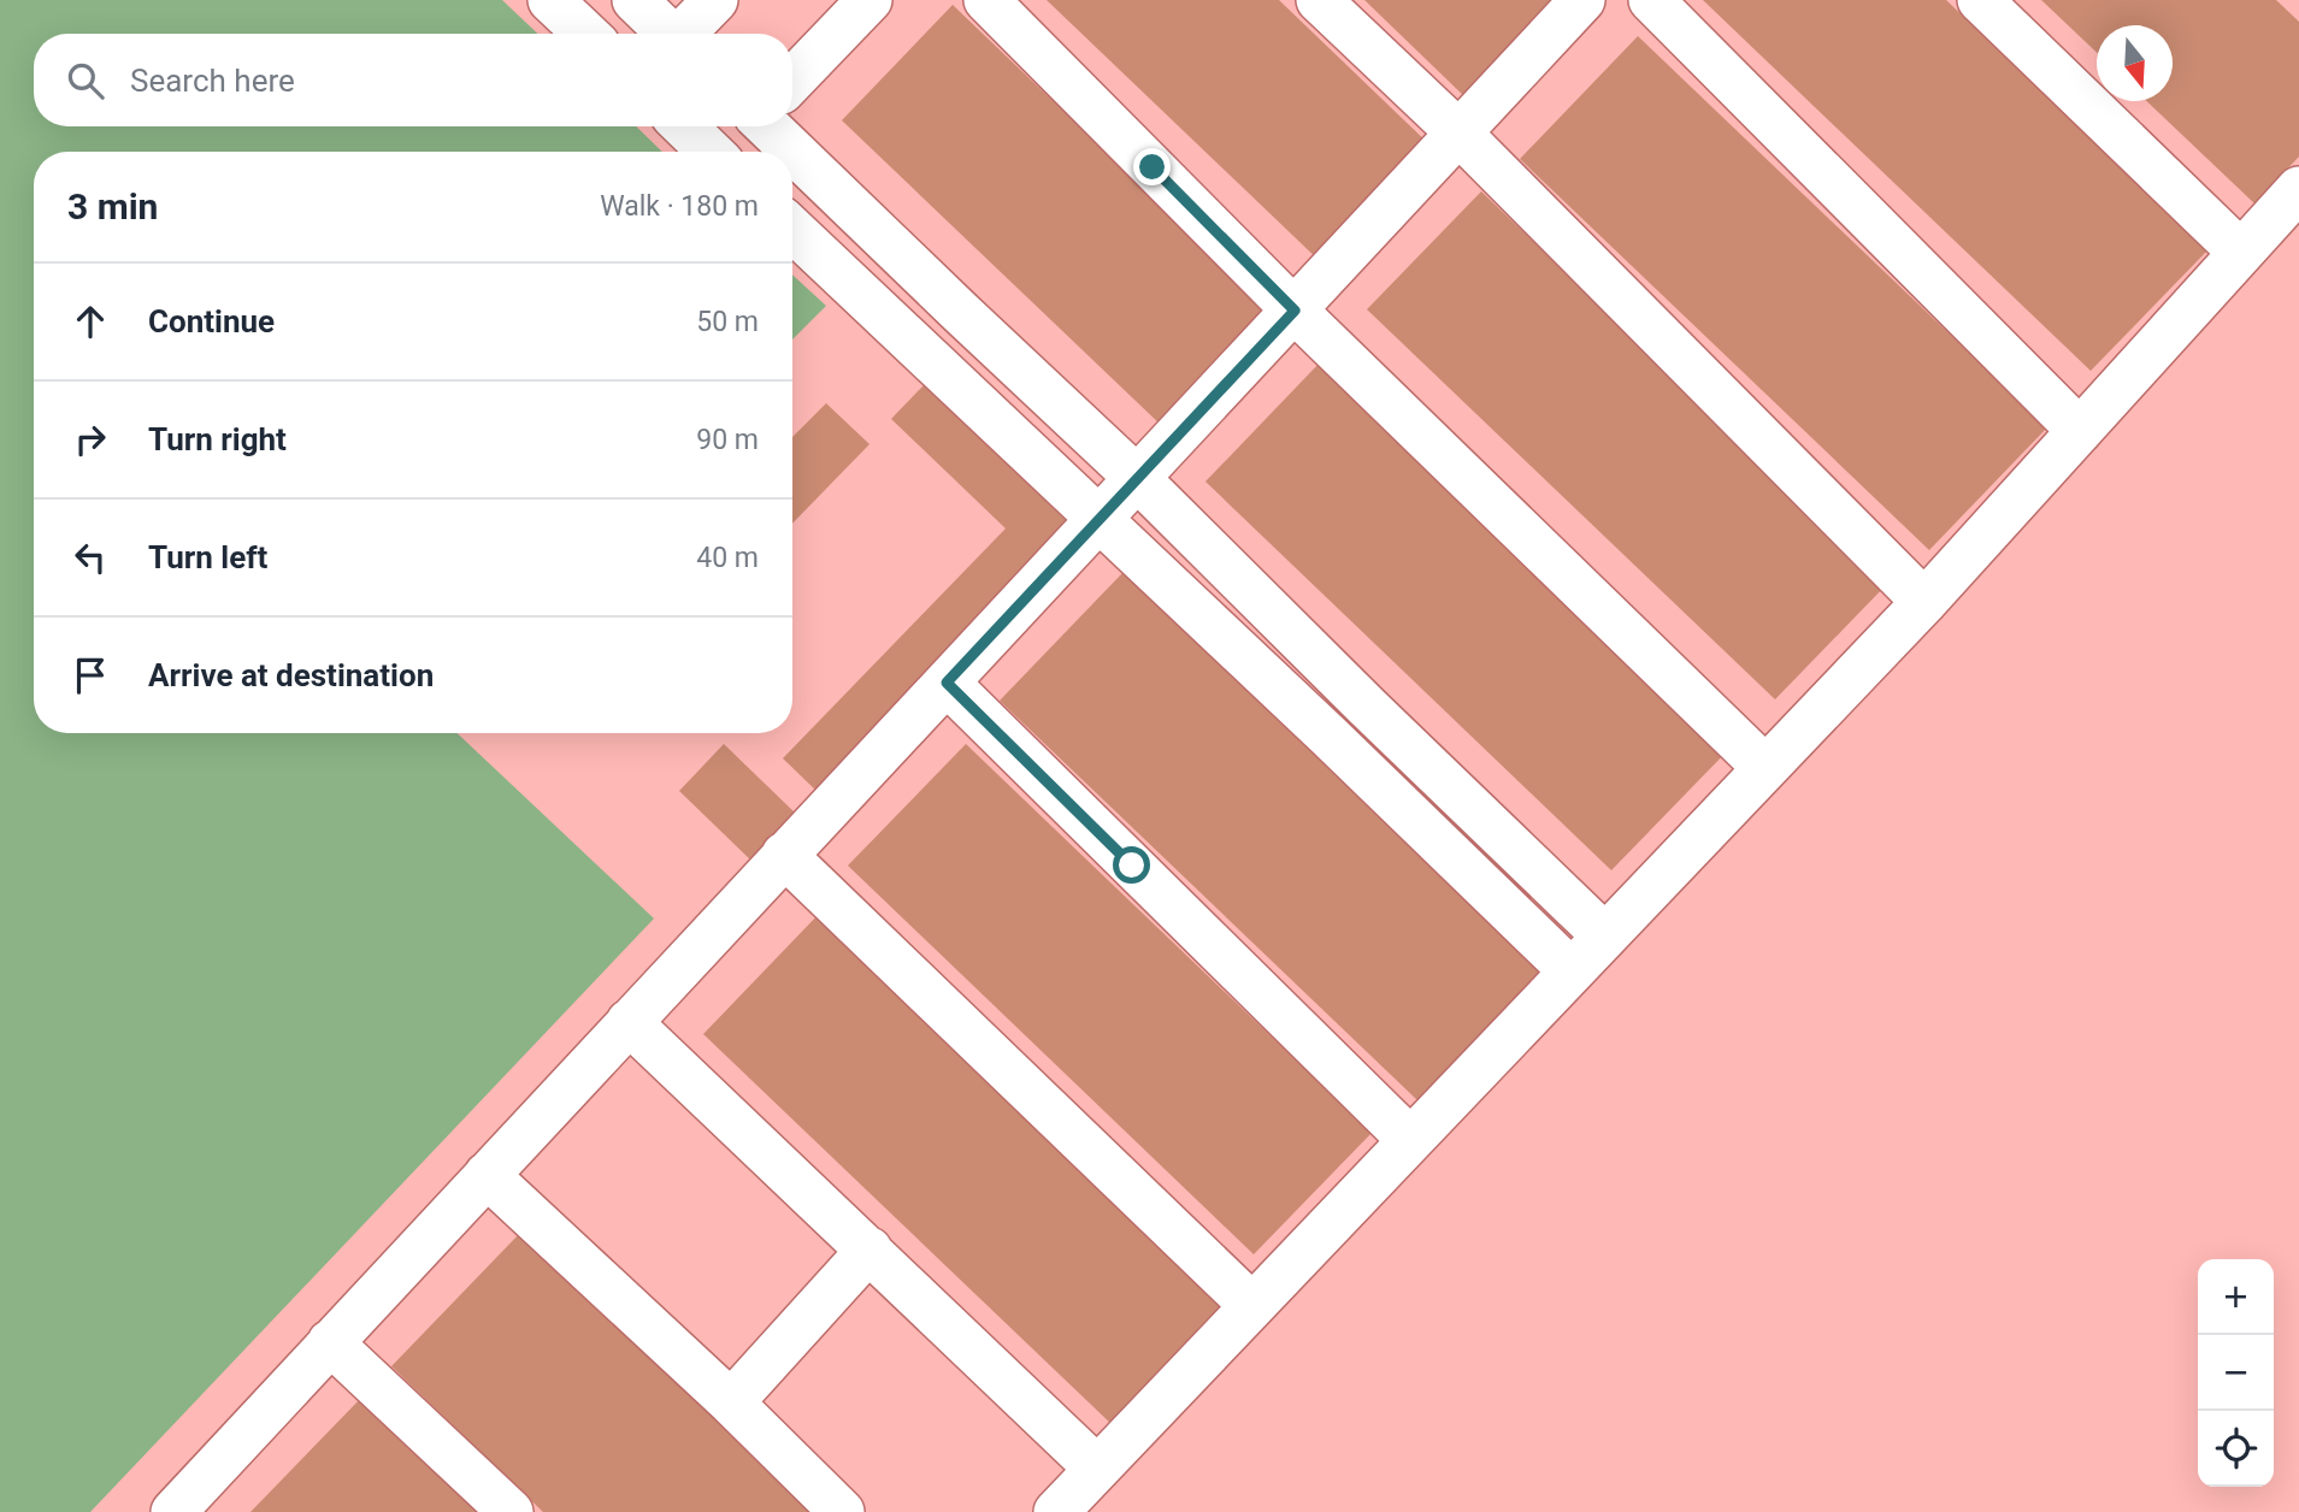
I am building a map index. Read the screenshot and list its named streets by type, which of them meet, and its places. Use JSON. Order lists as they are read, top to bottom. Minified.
{"north":"bottom","page":{"search":"Search here","heading":["3 min","Walk · 180 m"],"list":[["Continue","50 m"],["Turn right","90 m"],["Turn left","40 m"],"Arrive at destination"],"map_buttons":["+","−"]}}
